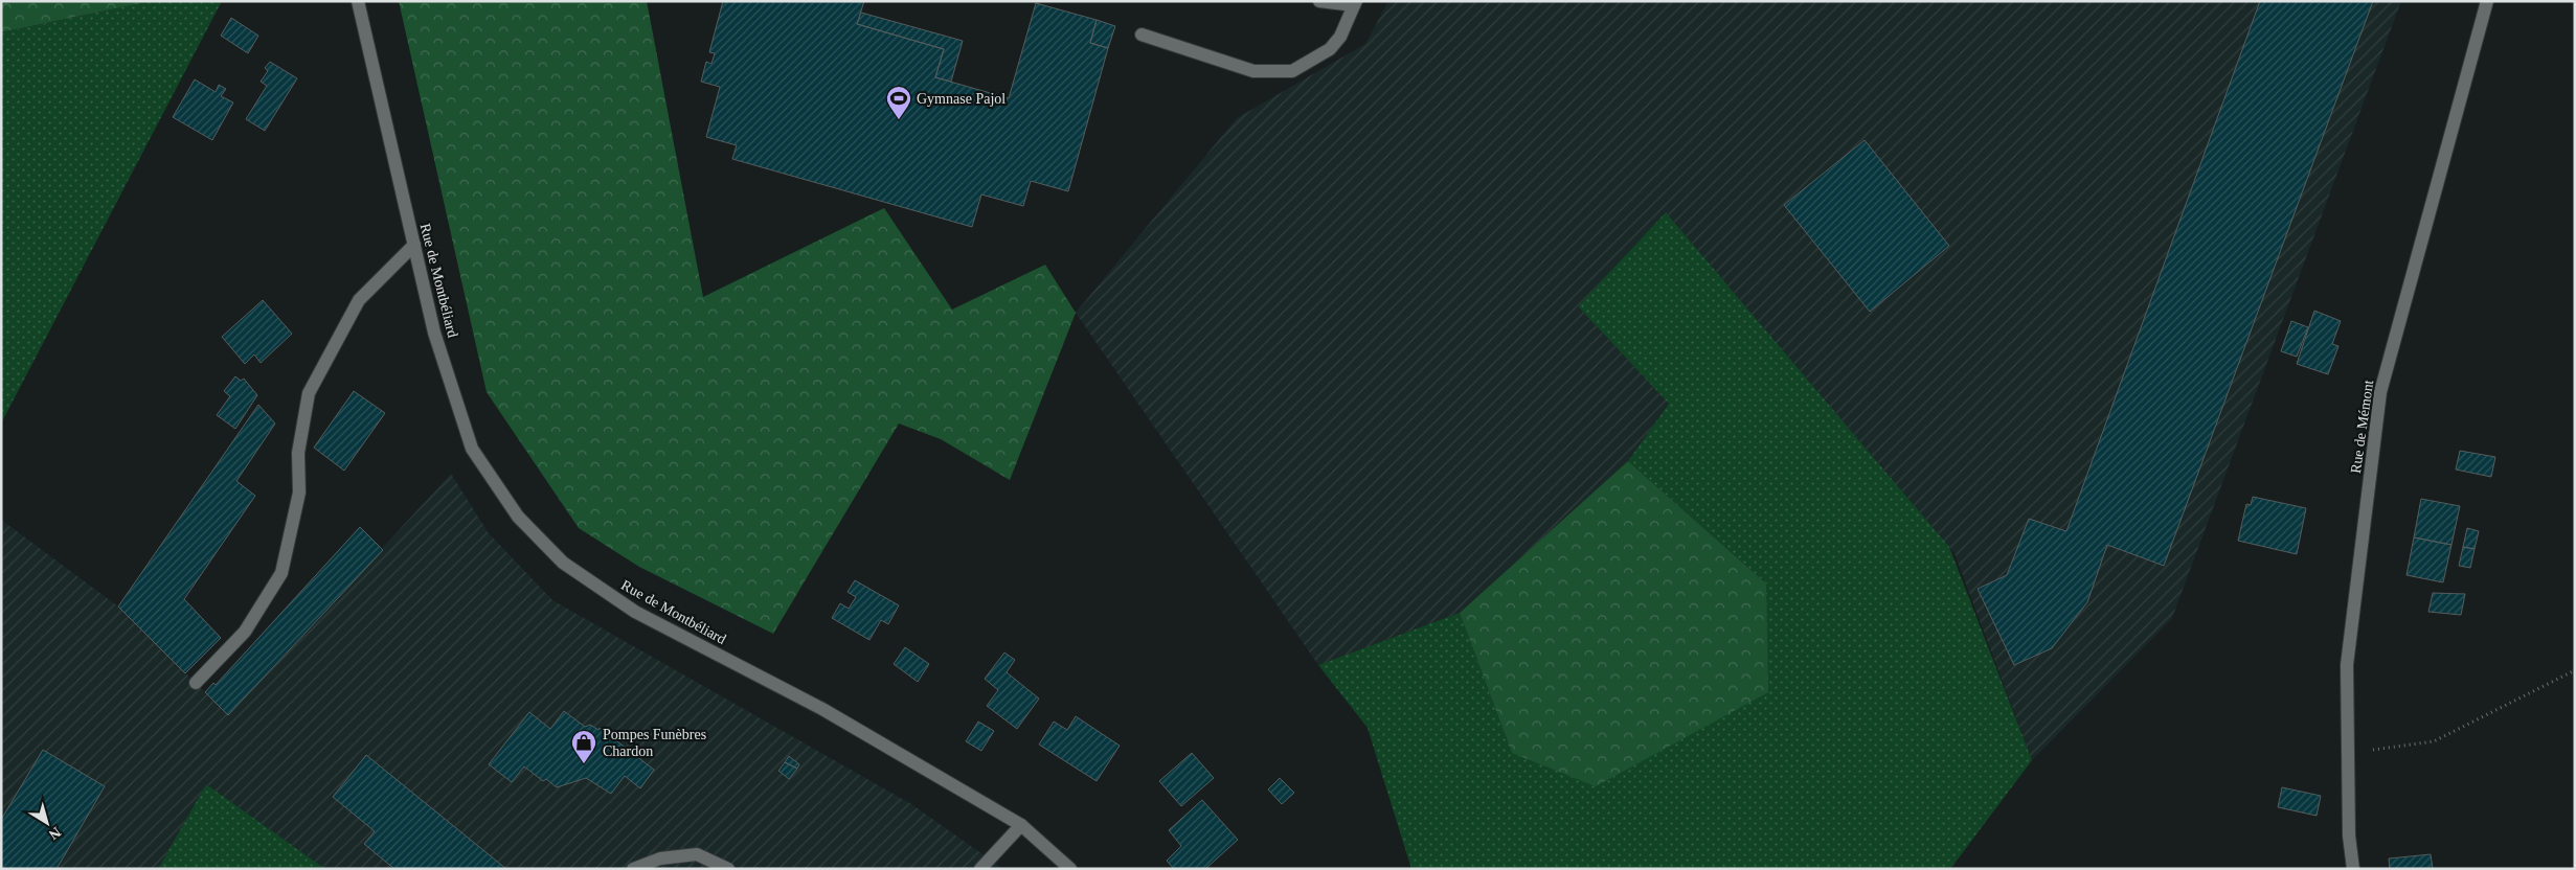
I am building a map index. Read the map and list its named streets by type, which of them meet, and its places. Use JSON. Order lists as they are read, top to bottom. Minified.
{"streets":{"street":["Rue de Montbéliard","Rue de Mémont"]},"places":{"sports":["Gymnase Pajol"],"shop":["Pompes Funèbres Chardon"]},"north":"bottom right"}
